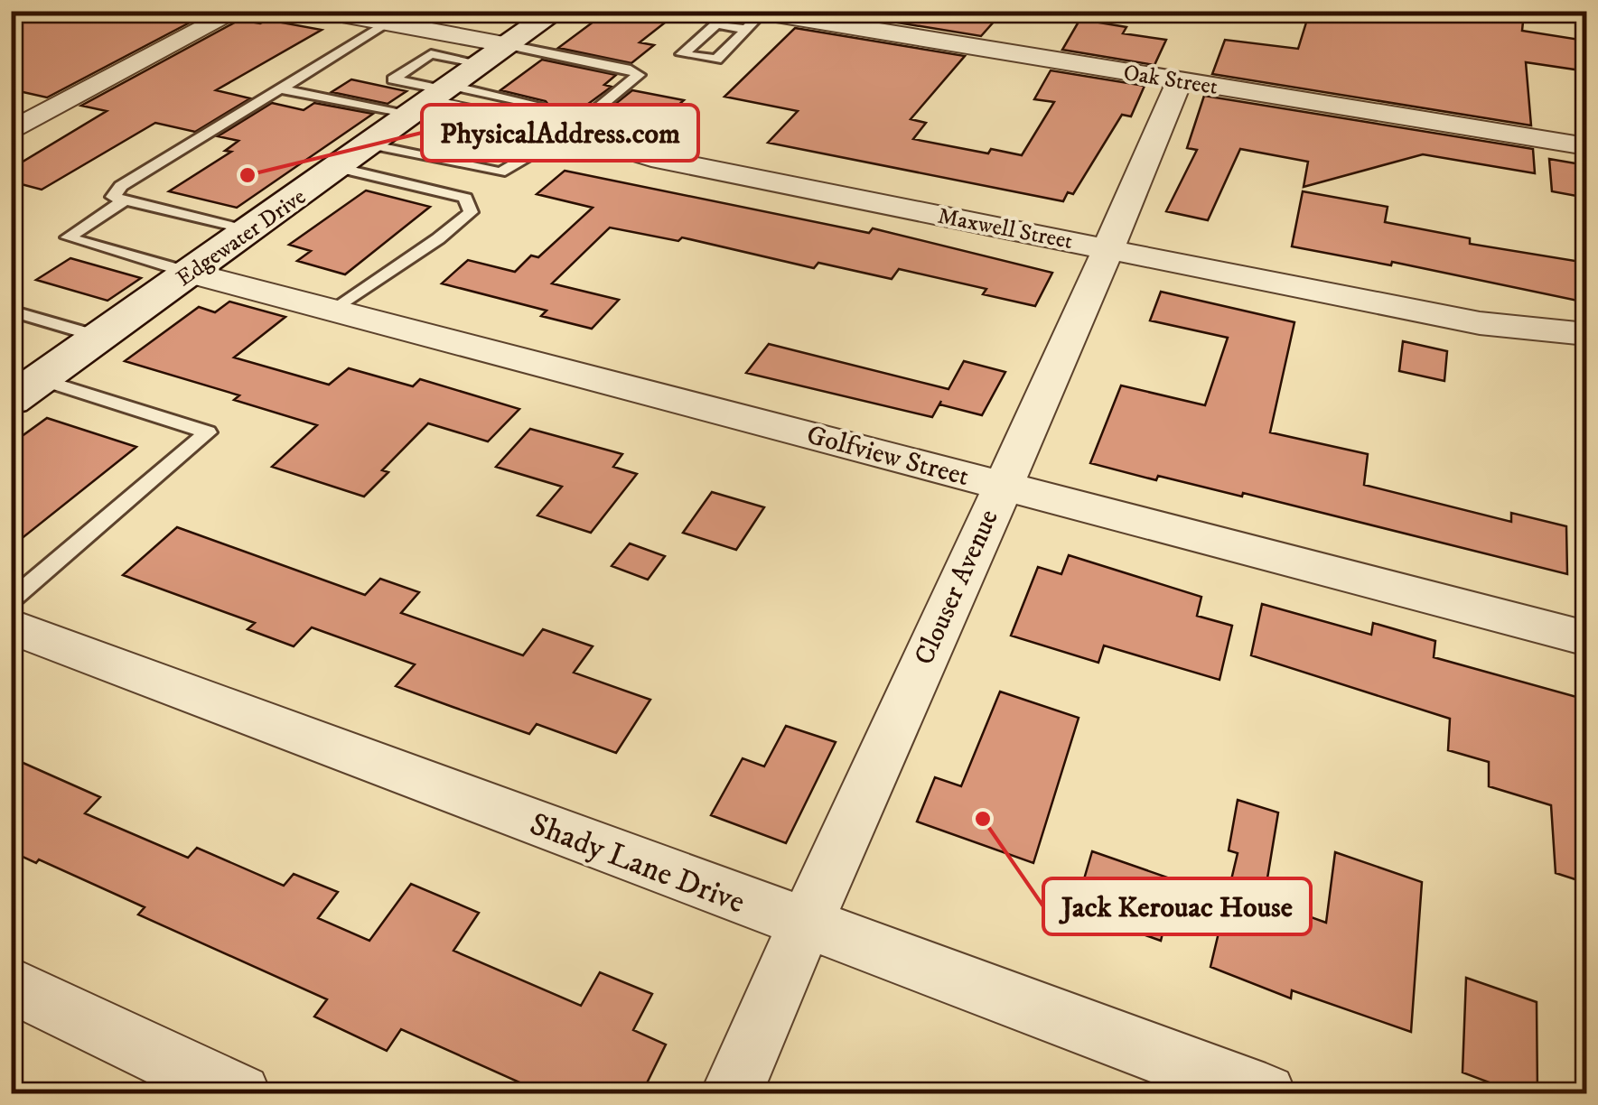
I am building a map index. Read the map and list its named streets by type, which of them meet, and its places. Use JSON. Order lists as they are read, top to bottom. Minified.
{"streets":{"street":["Oak Street","Maxwell Street","Edgewater Drive","Golfview Street","Clouser Avenue","Shady Lane Drive"]},"crossings":[["Oak Street","Clouser Avenue"],["Maxwell Street","Edgewater Drive"],["Maxwell Street","Clouser Avenue"],["Edgewater Drive","Golfview Street"],["Golfview Street","Clouser Avenue"],["Clouser Avenue","Shady Lane Drive"]],"places":["PhysicalAddress.com","Jack Kerouac House"]}
